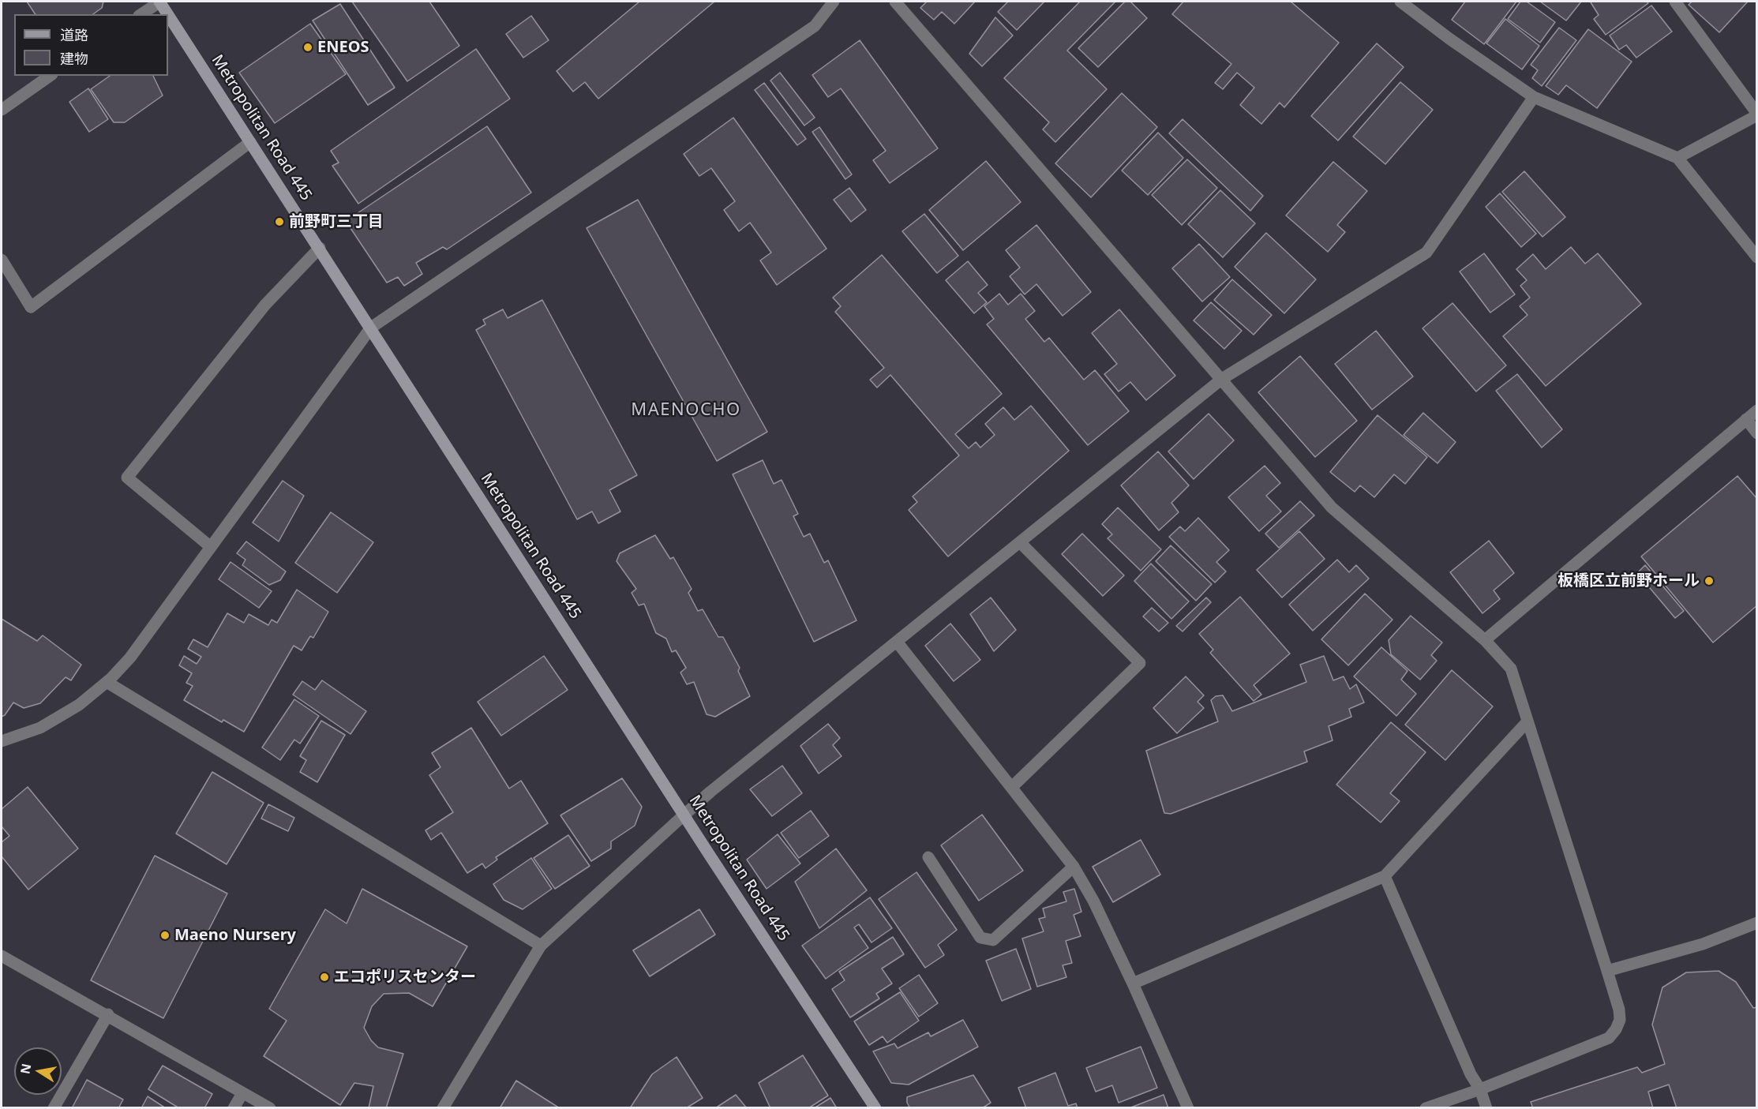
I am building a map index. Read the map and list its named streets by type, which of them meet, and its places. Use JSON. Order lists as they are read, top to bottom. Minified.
{"streets":{"main road":["Metropolitan Road 445"]},"districts":["MAENOCHO"],"places":["ENEOS","前野町三丁目","板橋区立前野ホール","Maeno Nursery","エコポリスセンター"],"legend":["道路","建物"],"north":"left"}
